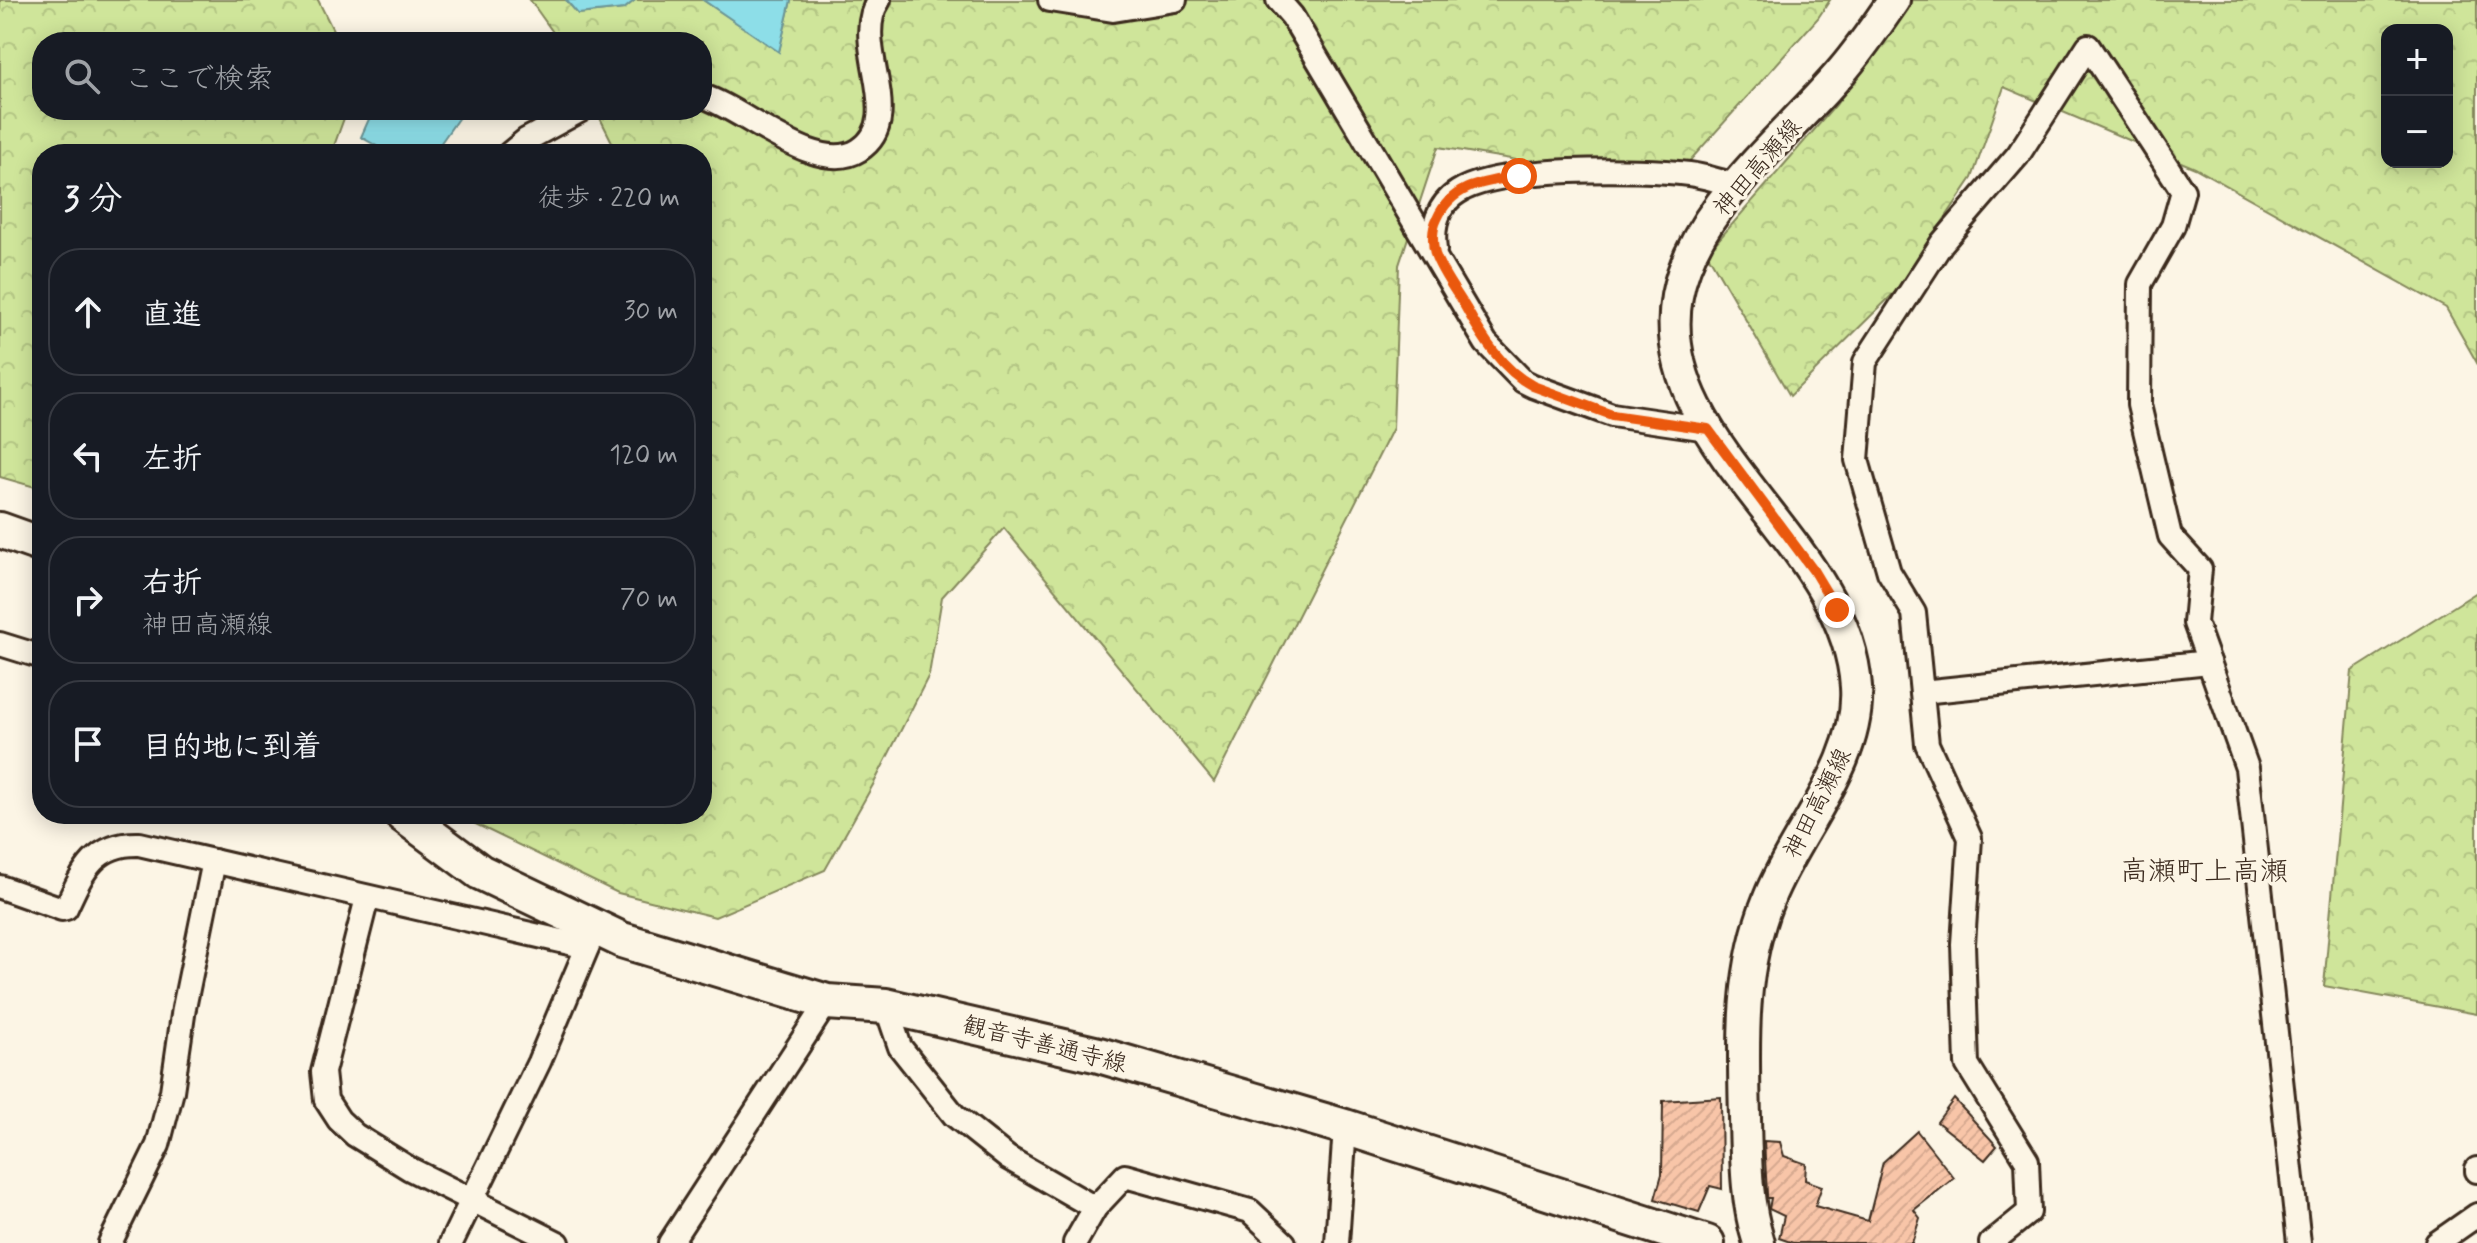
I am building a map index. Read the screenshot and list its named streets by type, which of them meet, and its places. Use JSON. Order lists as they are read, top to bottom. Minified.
{"streets":{"main road":["神田高瀬線","観音寺善通寺線"]},"districts":["高瀬町上高瀬"],"page":{"map_buttons":["+","−"],"search":"ここで検索","heading":["3 分","徒歩 · 220 m"],"list":[["直進","30 m"],["左折","120 m"],["右折","神田高瀬線","70 m"],"目的地に到着"]}}
